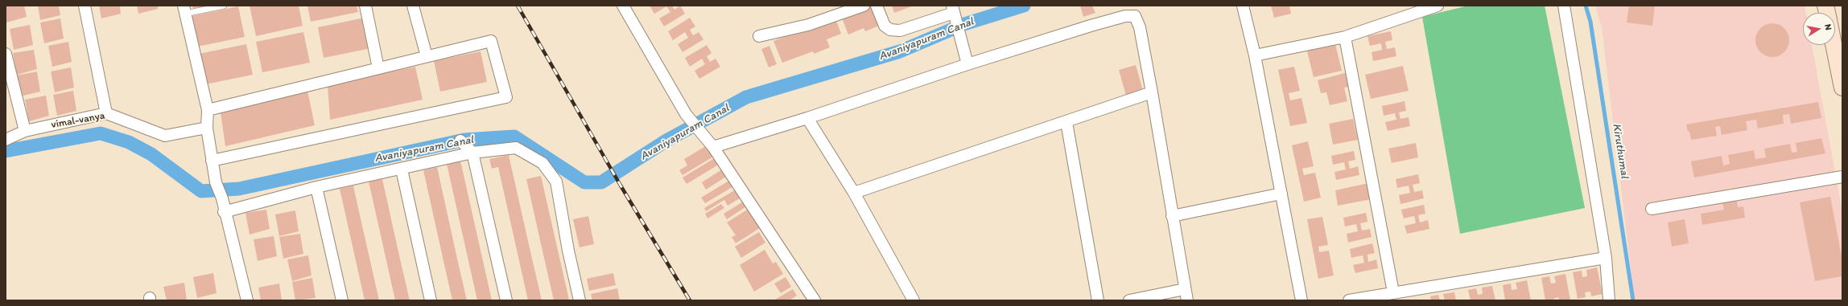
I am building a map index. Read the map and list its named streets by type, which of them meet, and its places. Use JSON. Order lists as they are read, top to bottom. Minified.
{"streets":{"street":["vimal-vanya"]},"water":["Avaniyapuram Canal","Kiruthumal"],"north":"right"}
